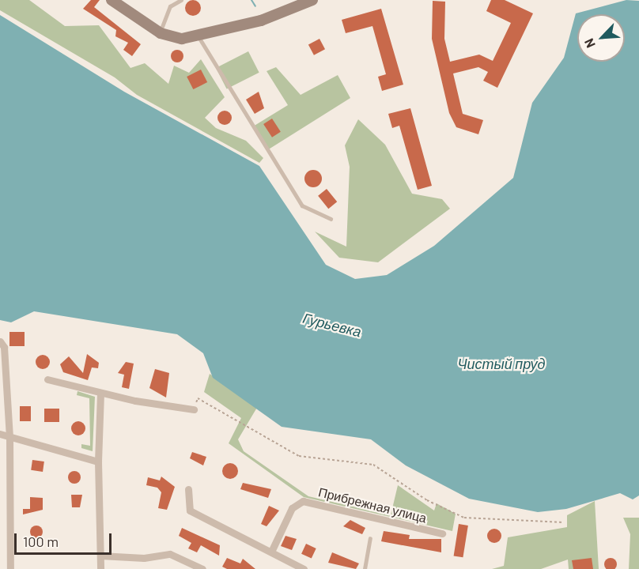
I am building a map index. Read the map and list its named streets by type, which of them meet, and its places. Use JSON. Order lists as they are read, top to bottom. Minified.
{"streets":{"street":["Прибрежная улица"]},"water":["Гурьевка","Чистый пруд"],"scale_bar":"100 m","north":"bottom left"}
